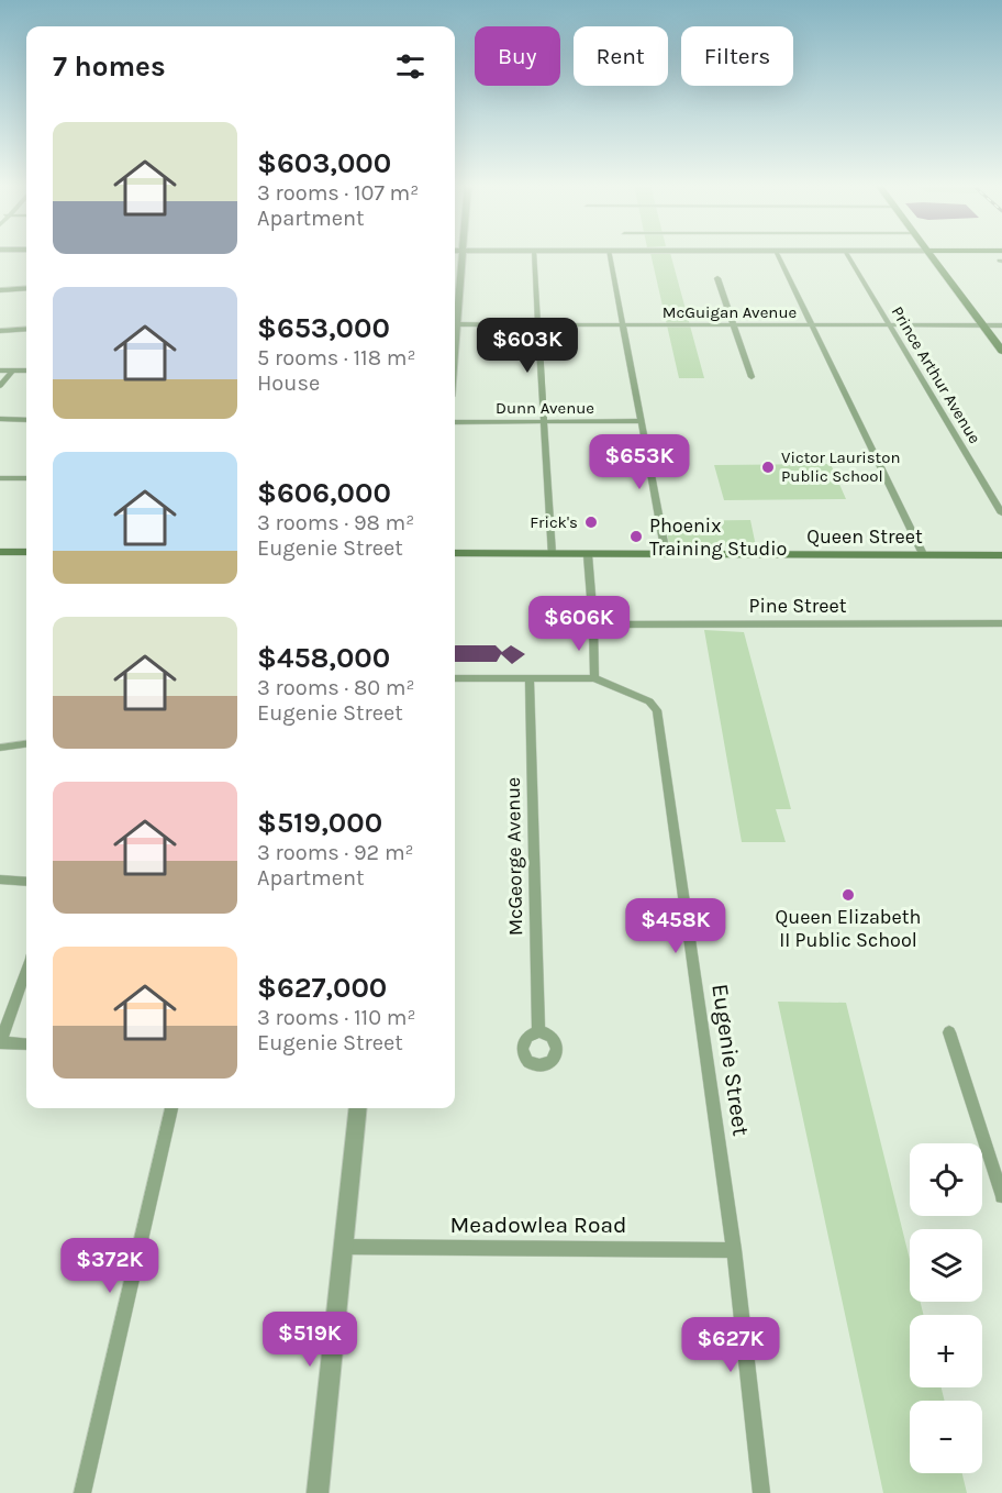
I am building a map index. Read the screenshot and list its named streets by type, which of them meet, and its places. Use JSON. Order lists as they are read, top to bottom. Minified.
{"streets":{"main road":["Queen Street"],"street":["McGuigan Avenue","Prince Arthur Avenue","Dunn Avenue","Pine Street","McGeorge Avenue","Eugenie Street","Meadowlea Road"]},"crossings":[["McGuigan Avenue","Prince Arthur Avenue"],["Eugenie Street","Meadowlea Road"]],"places":["Victor Lauriston Public School","Frick's","Phoenix Training Studio","Queen Elizabeth II Public School"],"page":{"chip":["Buy","Rent","Filters"],"heading":"7 homes","list":[{"name":"$603,000","note":"3 rooms · 107 m² · Apartment"},{"name":"$653,000","note":"5 rooms · 118 m² · House"},{"name":"$606,000","note":"3 rooms · 98 m² · Eugenie Street"},{"name":"$458,000","note":"3 rooms · 80 m² · Eugenie Street"},{"name":"$519,000","note":"3 rooms · 92 m² · Apartment"},{"name":"$627,000","note":"3 rooms · 110 m² · Eugenie Street"}],"price":["$603K","$653K","$606K","$458K","$372K","$519K","$627K"],"map_buttons":["+","−"]}}
